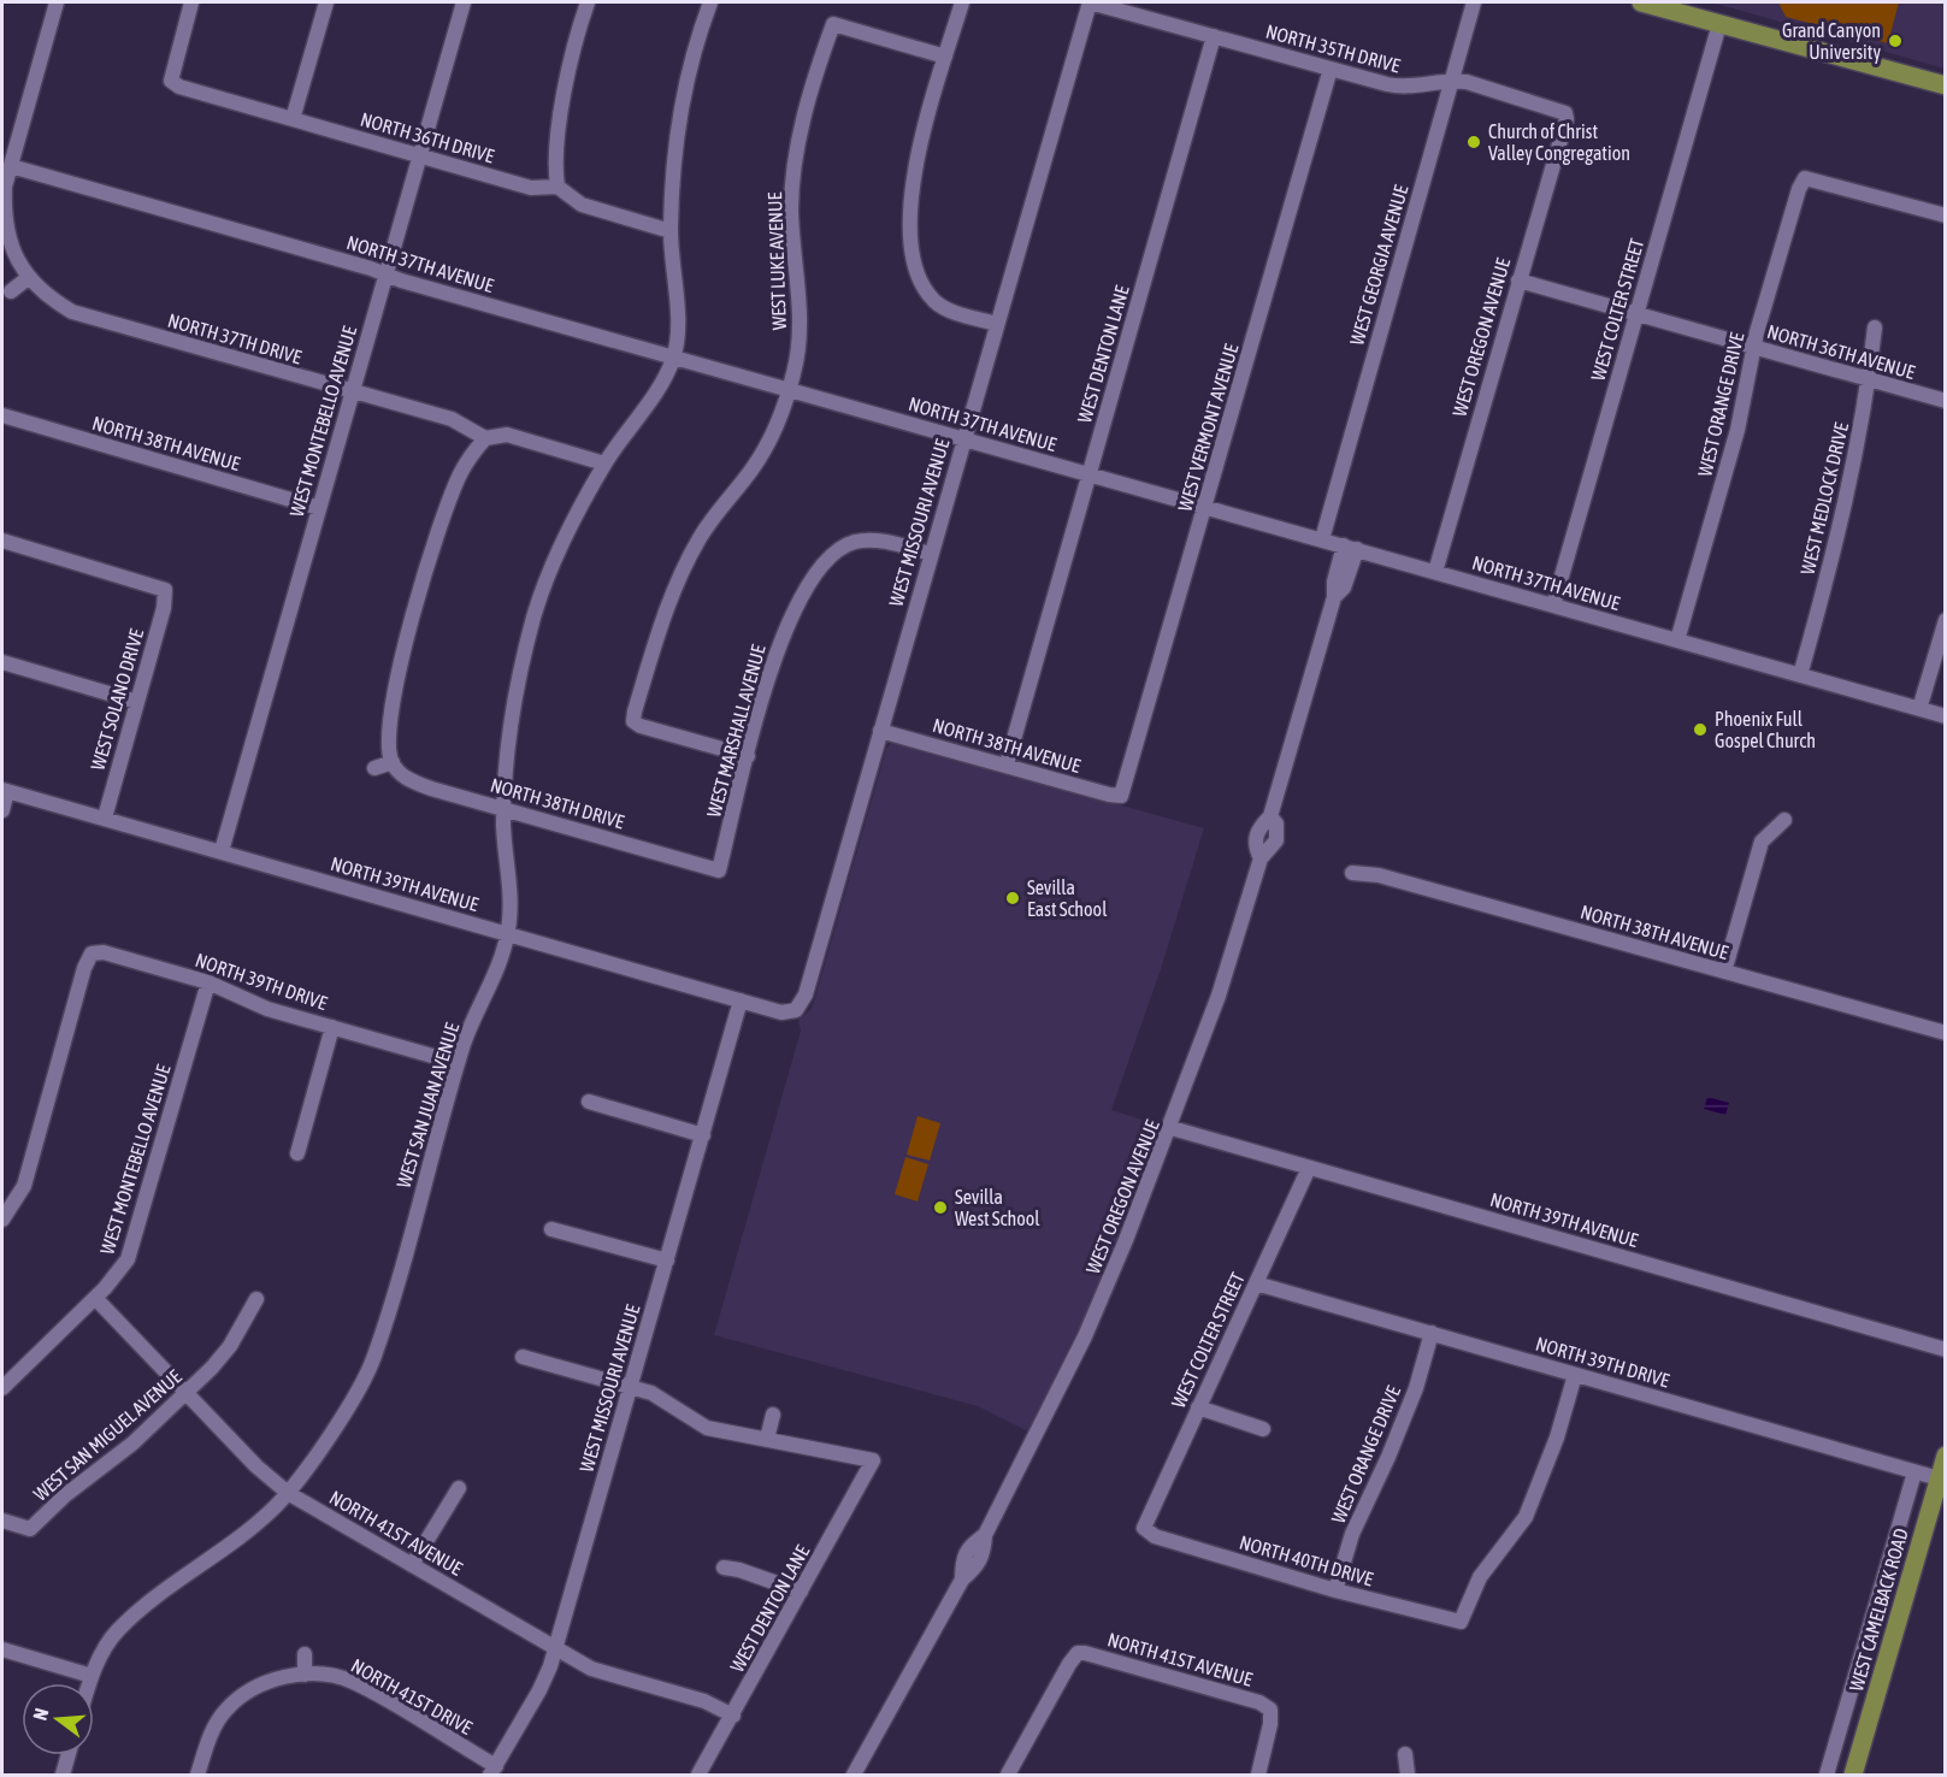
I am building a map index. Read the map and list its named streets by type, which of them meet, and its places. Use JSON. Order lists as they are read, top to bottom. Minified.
{"streets":{"main road":["WEST CAMELBACK ROAD"],"street":["NORTH 35TH DRIVE","NORTH 36TH DRIVE","WEST LUKE AVENUE","NORTH 37TH AVENUE","WEST GEORGIA AVENUE","WEST COLTER STREET","WEST OREGON AVENUE","NORTH 37TH DRIVE","NORTH 36TH AVENUE","WEST DENTON LANE","WEST ORANGE DRIVE","WEST MONTEBELLO AVENUE","WEST VERMONT AVENUE","NORTH 38TH AVENUE","WEST MEDLOCK DRIVE","WEST MISSOURI AVENUE","WEST SOLANO DRIVE","WEST MARSHALL AVENUE","NORTH 38TH DRIVE","NORTH 39TH AVENUE","NORTH 39TH DRIVE","WEST SAN JUAN AVENUE","WEST SAN MIGUEL AVENUE","NORTH 41ST AVENUE","NORTH 40TH DRIVE","NORTH 41ST DRIVE"]},"crossings":[["NORTH 35TH DRIVE","WEST GEORGIA AVENUE"],["NORTH 35TH DRIVE","WEST OREGON AVENUE"],["NORTH 35TH DRIVE","WEST DENTON LANE"],["NORTH 35TH DRIVE","WEST VERMONT AVENUE"],["NORTH 35TH DRIVE","WEST MISSOURI AVENUE"],["NORTH 36TH DRIVE","WEST MONTEBELLO AVENUE"],["WEST LUKE AVENUE","NORTH 37TH AVENUE"],["WEST LUKE AVENUE","WEST MARSHALL AVENUE"],["NORTH 37TH AVENUE","WEST GEORGIA AVENUE"],["NORTH 37TH AVENUE","WEST COLTER STREET"],["NORTH 37TH AVENUE","WEST OREGON AVENUE"],["NORTH 37TH AVENUE","NORTH 37TH DRIVE"],["NORTH 37TH AVENUE","WEST DENTON LANE"],["NORTH 37TH AVENUE","WEST ORANGE DRIVE"],["NORTH 37TH AVENUE","WEST MONTEBELLO AVENUE"],["NORTH 37TH AVENUE","WEST VERMONT AVENUE"],["NORTH 37TH AVENUE","WEST MEDLOCK DRIVE"],["NORTH 37TH AVENUE","WEST MISSOURI AVENUE"],["NORTH 37TH AVENUE","WEST SAN JUAN AVENUE"],["WEST COLTER STREET","NORTH 36TH AVENUE"],["WEST COLTER STREET","NORTH 39TH AVENUE"],["WEST COLTER STREET","NORTH 39TH DRIVE"],["WEST COLTER STREET","NORTH 40TH DRIVE"],["WEST OREGON AVENUE","NORTH 36TH AVENUE"],["WEST OREGON AVENUE","NORTH 39TH AVENUE"],["NORTH 37TH DRIVE","WEST MONTEBELLO AVENUE"],["NORTH 37TH DRIVE","WEST SAN JUAN AVENUE"],["NORTH 36TH AVENUE","WEST ORANGE DRIVE"],["NORTH 36TH AVENUE","WEST MEDLOCK DRIVE"],["WEST DENTON LANE","NORTH 38TH AVENUE"],["WEST DENTON LANE","NORTH 41ST AVENUE"],["WEST ORANGE DRIVE","NORTH 39TH DRIVE"],["WEST ORANGE DRIVE","NORTH 40TH DRIVE"],["WEST MONTEBELLO AVENUE","NORTH 38TH AVENUE"],["WEST MONTEBELLO AVENUE","NORTH 39TH AVENUE"],["WEST MONTEBELLO AVENUE","NORTH 39TH DRIVE"],["WEST MONTEBELLO AVENUE","NORTH 41ST AVENUE"],["WEST VERMONT AVENUE","NORTH 38TH AVENUE"],["NORTH 38TH AVENUE","WEST MISSOURI AVENUE"],["WEST MISSOURI AVENUE","WEST MARSHALL AVENUE"],["WEST MISSOURI AVENUE","NORTH 39TH AVENUE"],["WEST MISSOURI AVENUE","NORTH 41ST AVENUE"],["WEST MISSOURI AVENUE","NORTH 41ST DRIVE"],["WEST SOLANO DRIVE","NORTH 39TH AVENUE"],["WEST MARSHALL AVENUE","NORTH 38TH DRIVE"],["NORTH 38TH DRIVE","WEST SAN JUAN AVENUE"],["NORTH 39TH AVENUE","WEST SAN JUAN AVENUE"],["NORTH 39TH DRIVE","WEST SAN JUAN AVENUE"],["NORTH 39TH DRIVE","NORTH 40TH DRIVE"],["NORTH 39TH DRIVE","WEST CAMELBACK ROAD"],["WEST SAN JUAN AVENUE","NORTH 41ST AVENUE"],["WEST SAN MIGUEL AVENUE","NORTH 41ST AVENUE"]],"places":["Grand Canyon University","Church of Christ Valley Congregation","Phoenix Full Gospel Church","Sevilla East School","Sevilla West School"],"north":"left"}
